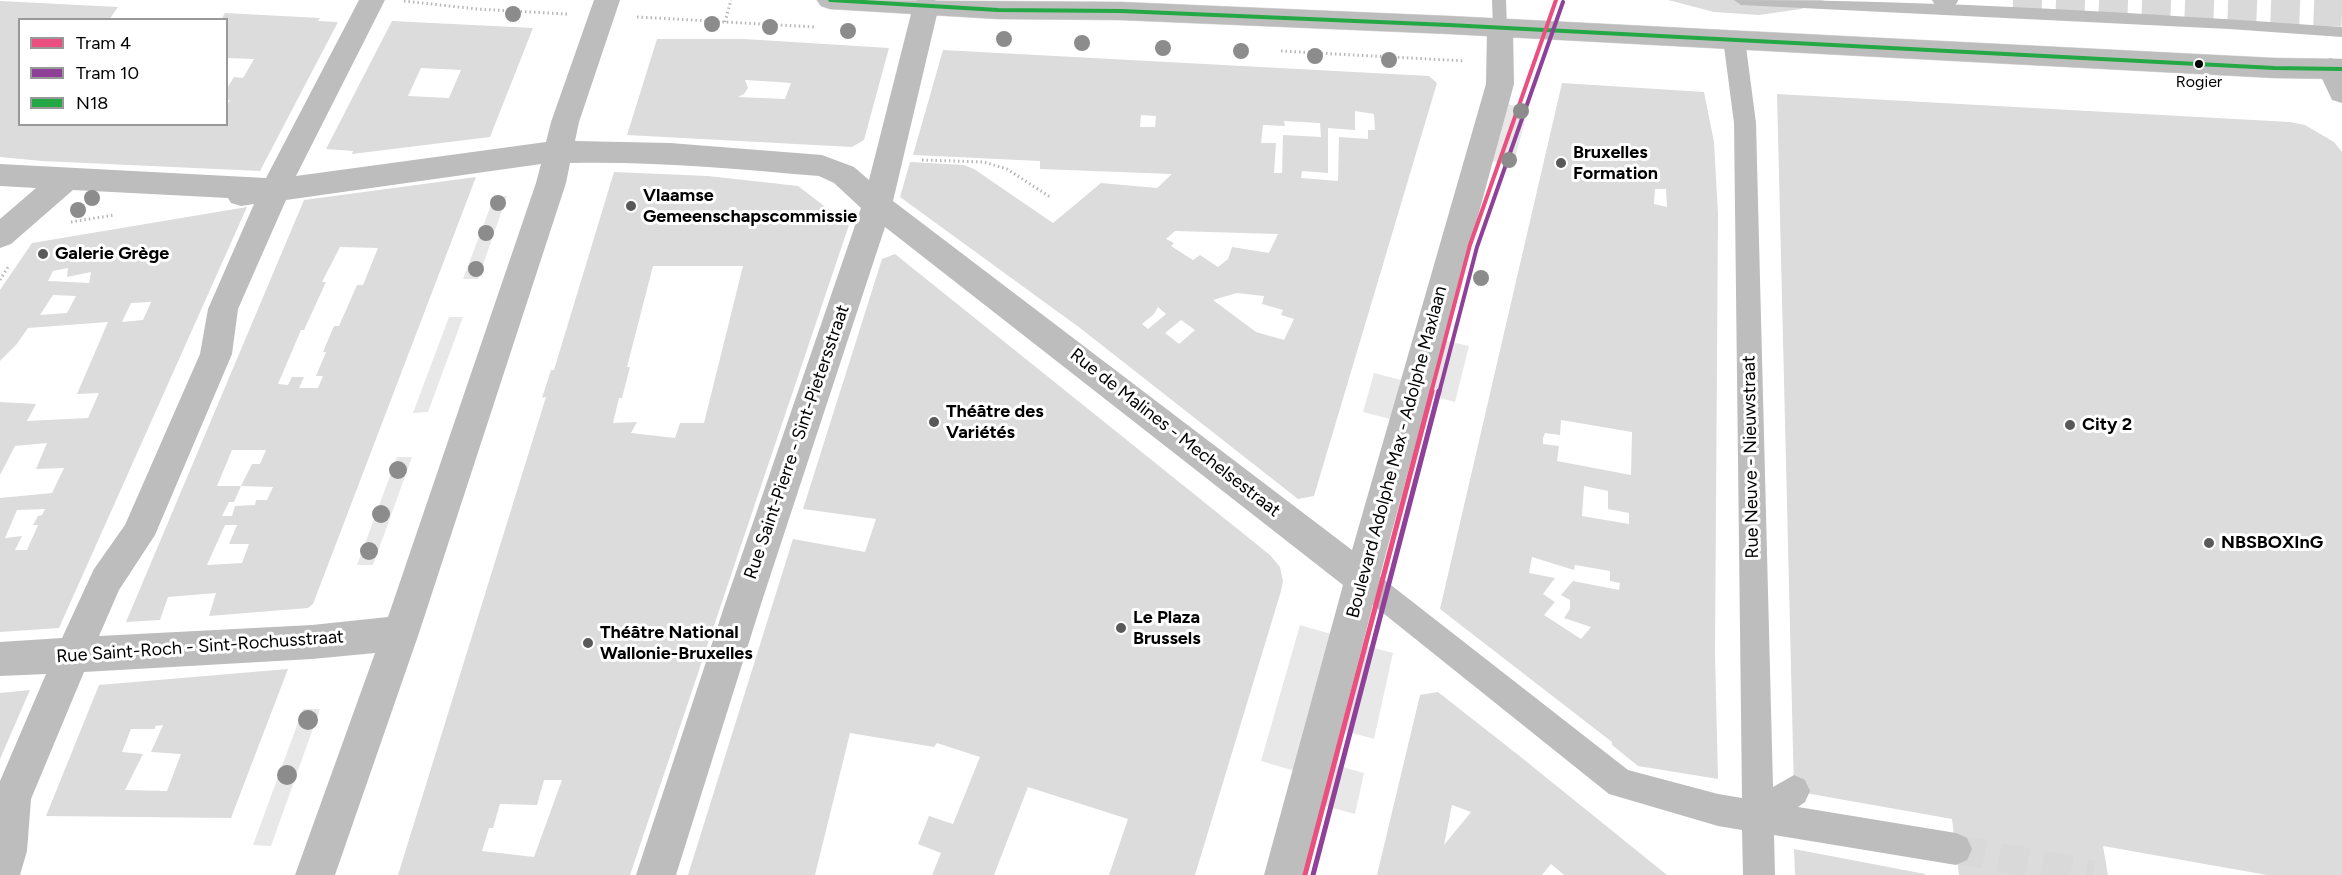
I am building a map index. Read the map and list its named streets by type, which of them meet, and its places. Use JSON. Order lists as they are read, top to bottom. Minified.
{"streets":{"street":["Rue de Malines - Mechelsestraat","Rue Saint-Pierre - Sint-Pietersstraat","Boulevard Adolphe Max - Adolphe Maxlaan","Rue Neuve - Nieuwstraat","Rue Saint-Roch - Sint-Rochusstraat"]},"crossings":[["Rue de Malines - Mechelsestraat","Rue Saint-Pierre - Sint-Pietersstraat"],["Rue de Malines - Mechelsestraat","Boulevard Adolphe Max - Adolphe Maxlaan"],["Rue de Malines - Mechelsestraat","Rue Neuve - Nieuwstraat"]],"places":["Rogier","Bruxelles Formation","Vlaamse Gemeenschapscommissie","Galerie Grège","Théâtre des Variétés","City 2","NBSBOXInG","Le Plaza Brussels","Théâtre National Wallonie-Bruxelles"],"lines":["tram line 4","transit line N18","tram line 10"],"legend":["Tram 4","Tram 10","N18"]}
